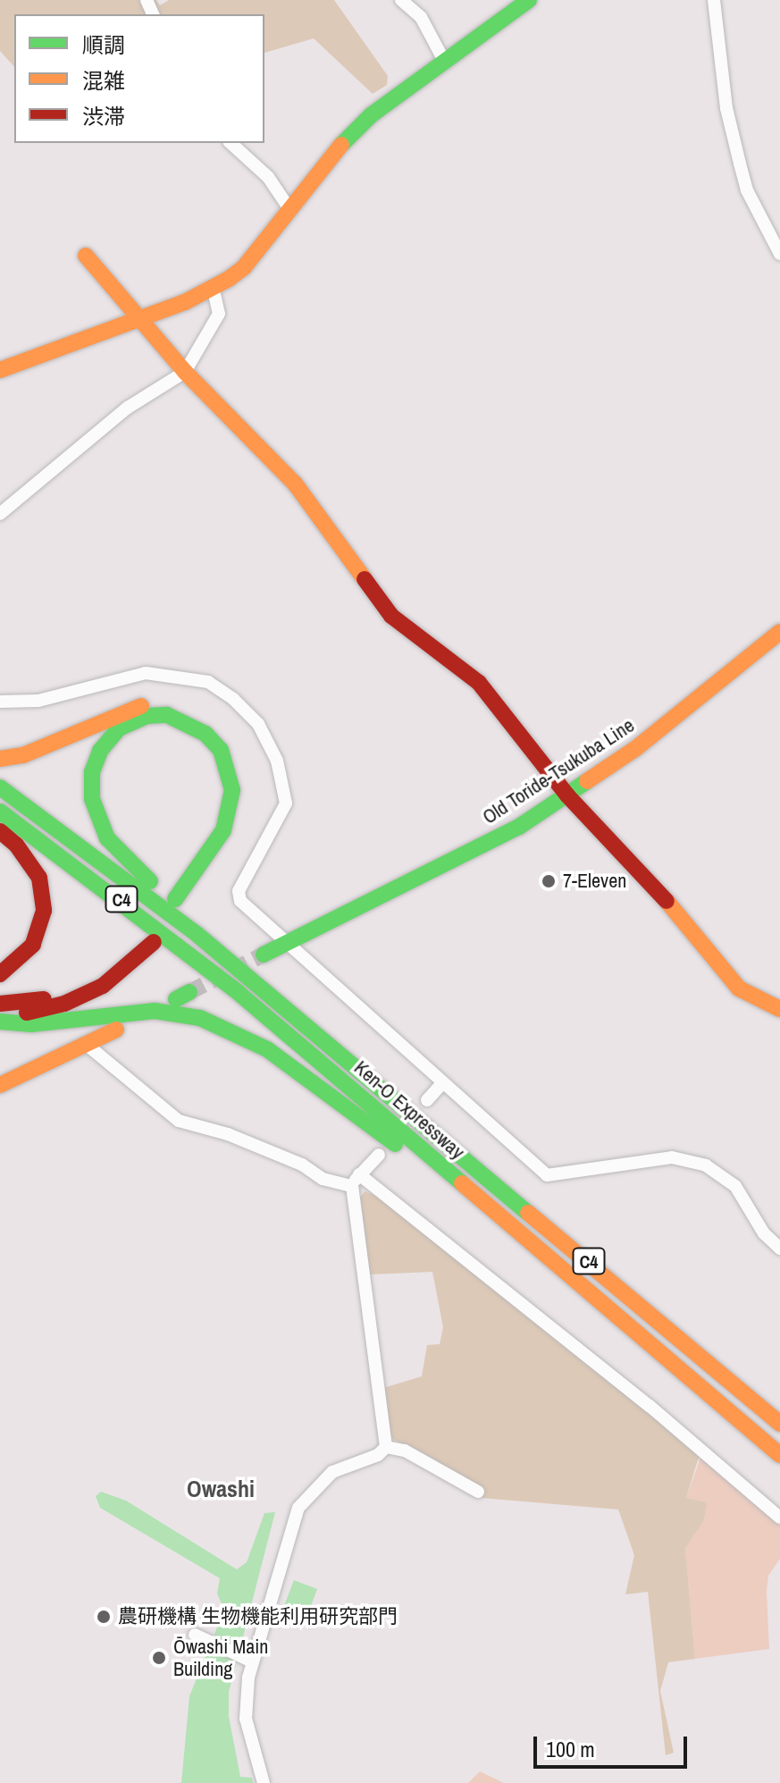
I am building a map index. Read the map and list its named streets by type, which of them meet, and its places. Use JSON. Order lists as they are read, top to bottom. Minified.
{"streets":{"main road":["Old Toride-Tsukuba Line","C4","Ken-O Expressway"]},"districts":["Owashi"],"places":["7-Eleven","農研機構 生物機能利用研究部門","Ōwashi Main Building"],"legend":["順調","混雑","渋滞"],"scale_bar":"100 m"}
